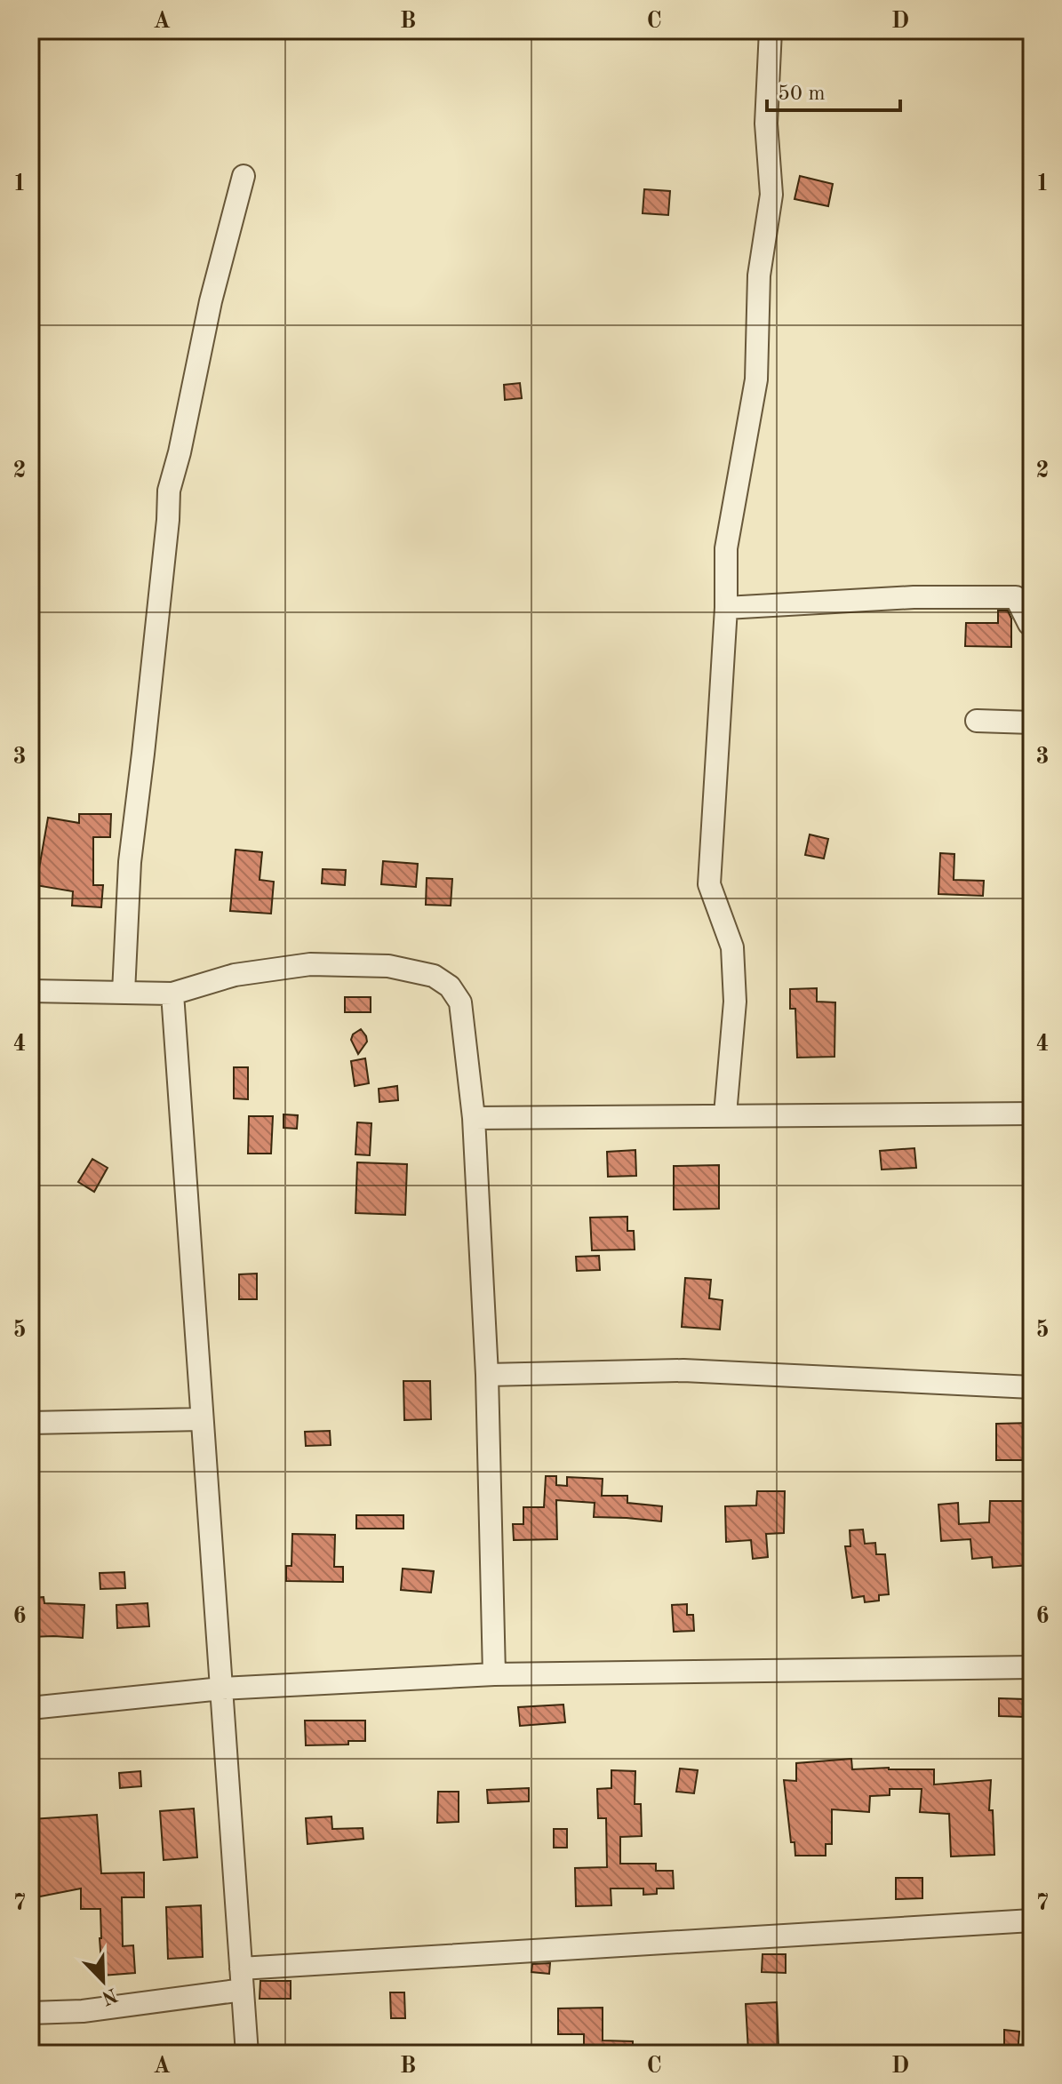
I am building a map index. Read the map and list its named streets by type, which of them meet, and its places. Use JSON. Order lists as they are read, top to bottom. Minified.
{"scale_bar":"50 m","north":"bottom right","grid":{"columns":["A","B","C","D"],"rows":["1","2","3","4","5","6","7"]}}
